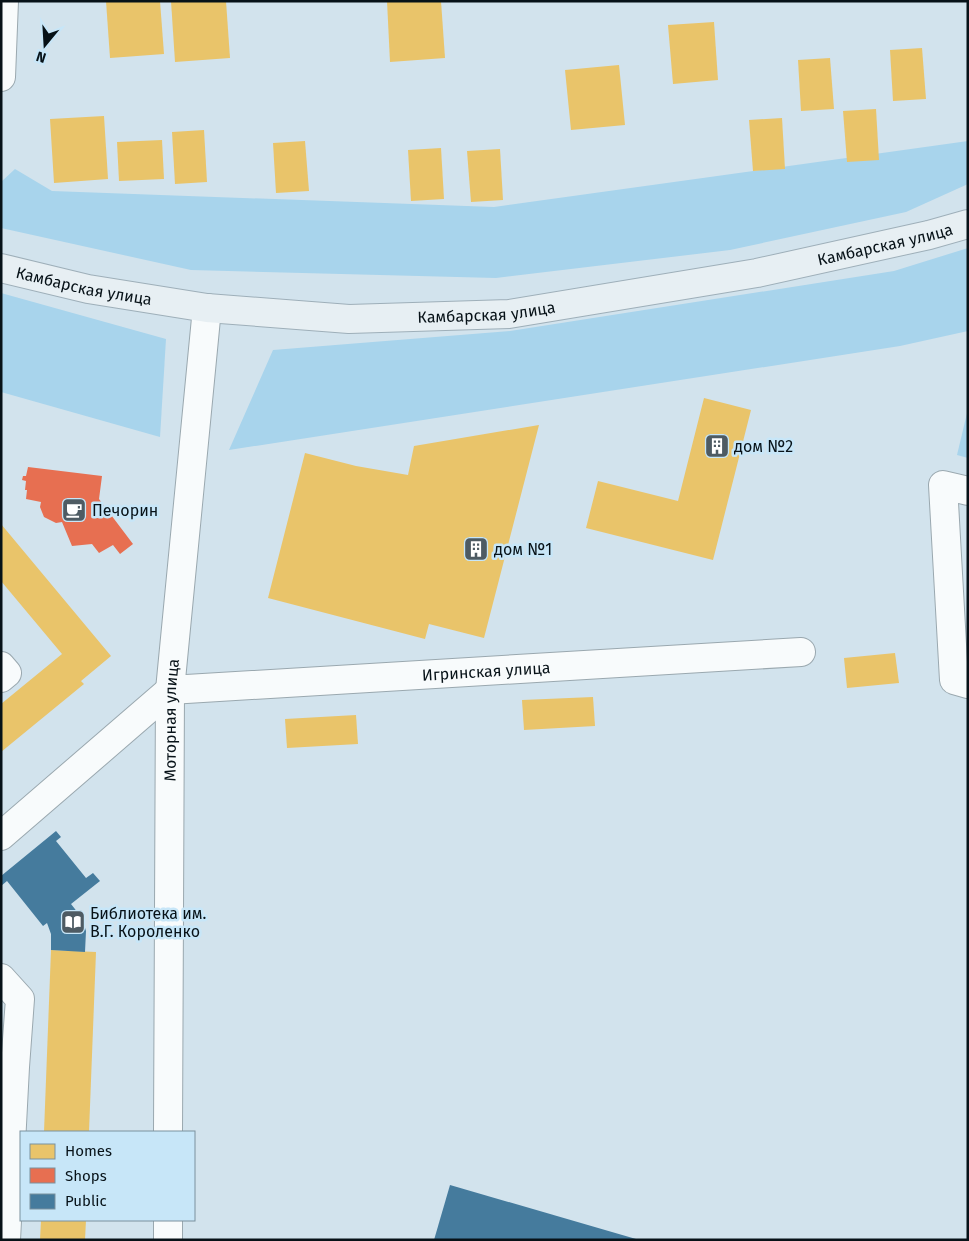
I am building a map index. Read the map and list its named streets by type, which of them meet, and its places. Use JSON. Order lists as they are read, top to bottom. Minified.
{"streets":{"main road":["Камбарская улица"],"street":["Игринская улица","Моторная улица"]},"crossings":[["Камбарская улица","Моторная улица"],["Игринская улица","Моторная улица"]],"places":{"building":["дом №2","дом №1"],"cafe":["Печорин"],"library":["Библиотека им. В.Г. Короленко"]},"legend":["Homes","Shops","Public"],"north":"bottom"}
